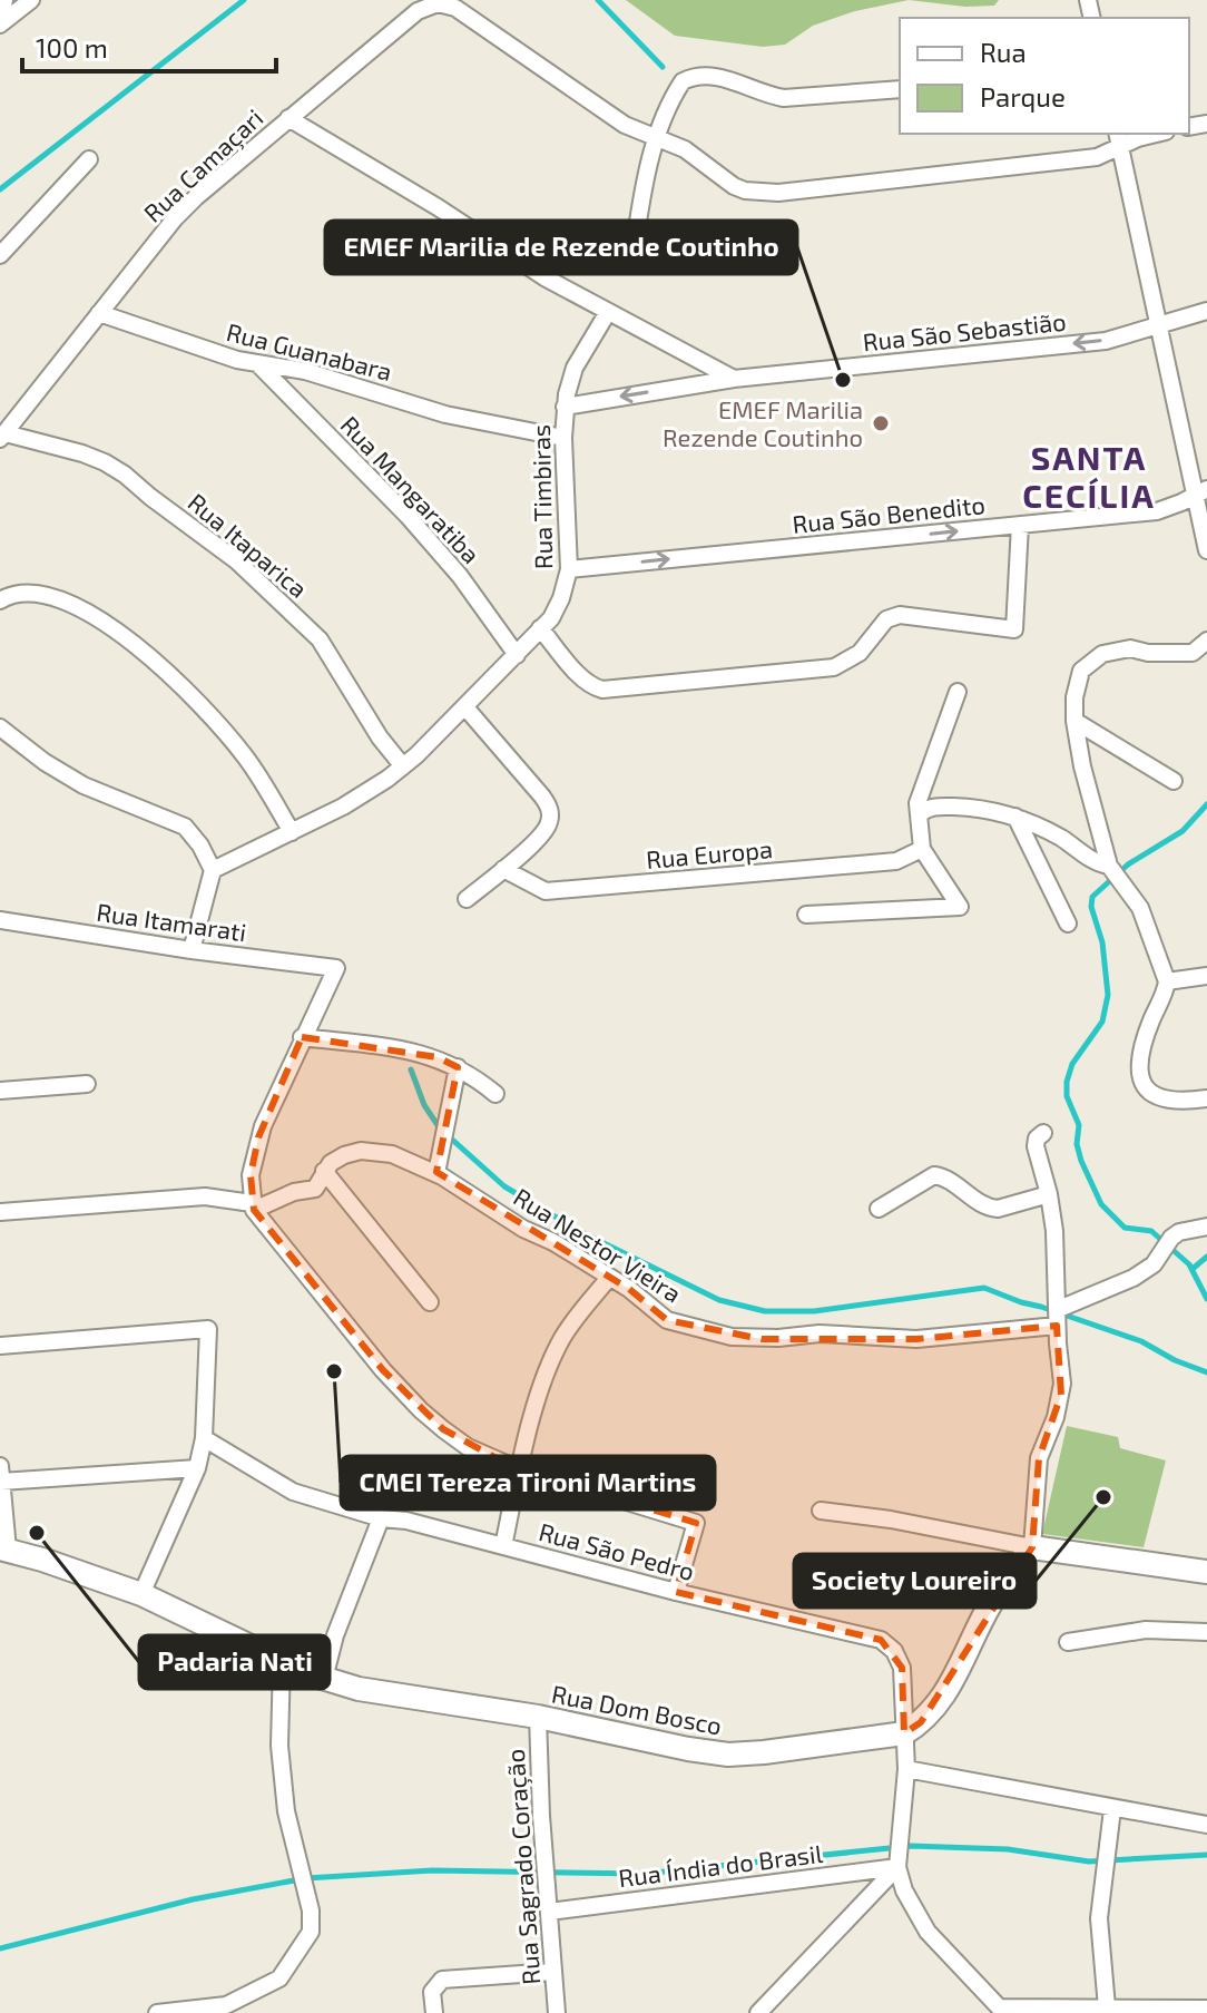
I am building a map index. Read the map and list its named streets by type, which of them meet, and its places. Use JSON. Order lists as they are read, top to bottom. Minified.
{"streets":{"street":["Rua Camaçari","Rua São Sebastião","Rua Guanabara","Rua Mangaratiba","Rua Timbiras","Rua São Benedito","Rua Itaparica","Rua Europa","Rua Itamarati","Rua Nestor Vieira","Rua São Pedro","Rua Dom Bosco","Rua Índia do Brasil","Rua Sagrado Coração"]},"crossings":[["Rua Camaçari","Rua Guanabara"],["Rua Camaçari","Rua Itaparica"],["Rua São Sebastião","Rua Timbiras"],["Rua Guanabara","Rua Mangaratiba"],["Rua Guanabara","Rua Timbiras"],["Rua Mangaratiba","Rua Timbiras"],["Rua Timbiras","Rua São Benedito"],["Rua Timbiras","Rua Itaparica"],["Rua São Pedro","Rua Dom Bosco"],["Rua São Pedro","Rua Índia do Brasil"],["Rua Dom Bosco","Rua Sagrado Coração"],["Rua Índia do Brasil","Rua Sagrado Coração"]],"one_way":["Rua São Sebastião","Rua São Benedito"],"districts":["SANTA CECÍLIA"],"places":["EMEF Marilia de Rezende Coutinho","EMEF Marilia Rezende Coutinho","CMEI Tereza Tironi Martins","Society Loureiro","Padaria Nati"],"legend":["Rua","Parque"],"scale_bar":"100 m"}
